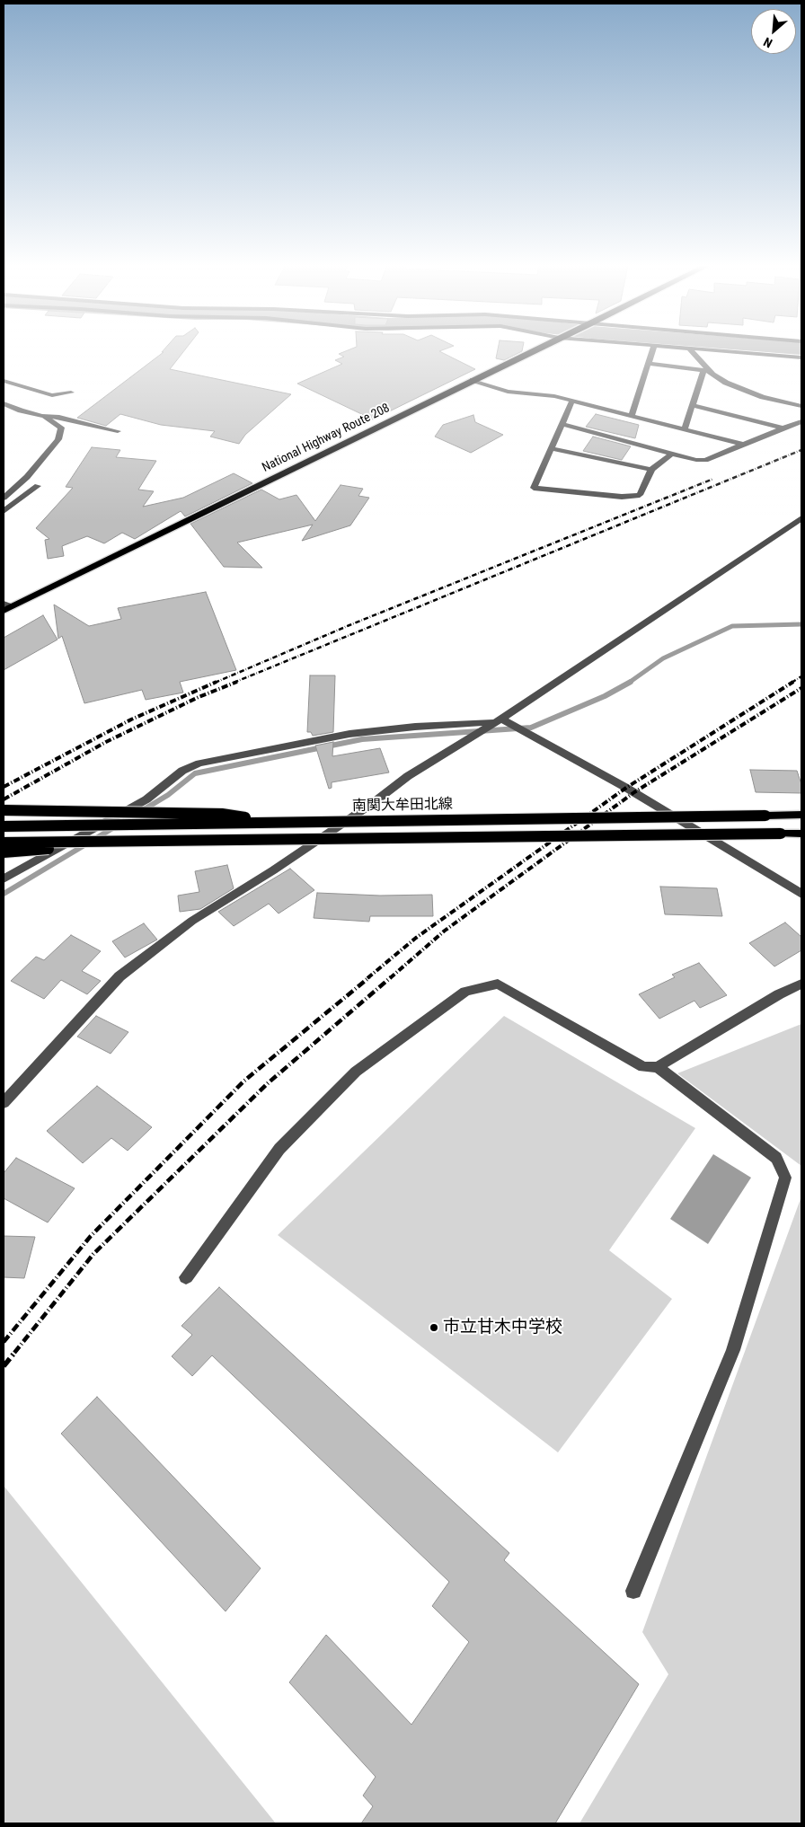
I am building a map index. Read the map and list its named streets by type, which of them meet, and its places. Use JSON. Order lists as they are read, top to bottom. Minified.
{"streets":{"highway":["National Highway Route 208"],"main road":["南関大牟田北線"]},"places":["市立甘木中学校"],"north":"bottom left"}
